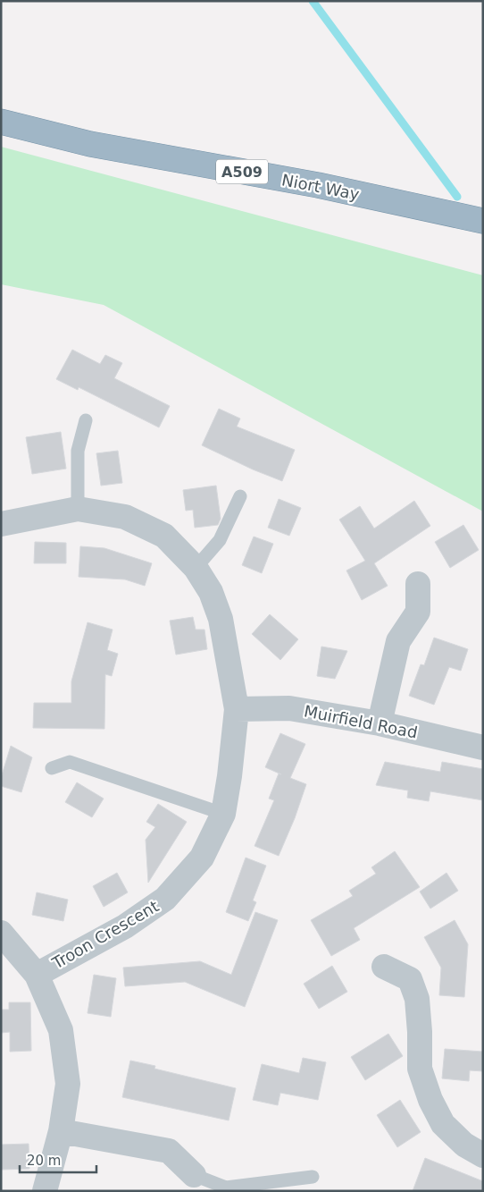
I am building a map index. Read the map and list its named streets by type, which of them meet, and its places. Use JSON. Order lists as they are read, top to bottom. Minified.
{"streets":{"highway":["A509","Niort Way"],"street":["Muirfield Road","Troon Crescent"]},"crossings":[["Muirfield Road","Troon Crescent"]],"scale_bar":"20 m"}
